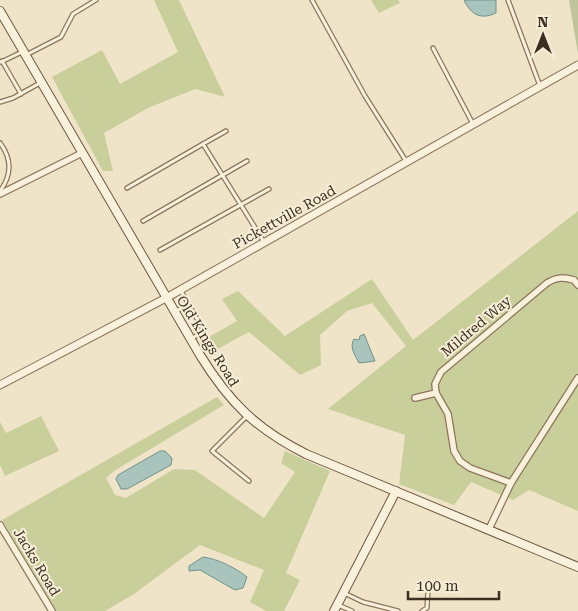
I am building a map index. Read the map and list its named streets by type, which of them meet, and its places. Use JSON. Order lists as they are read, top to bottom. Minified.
{"streets":{"main road":["Old Kings Road"],"street":["Pickettville Road","Mildred Way","Jacks Road"]},"crossings":[["Pickettville Road","Old Kings Road"]],"scale_bar":"100 m","north":"top"}
